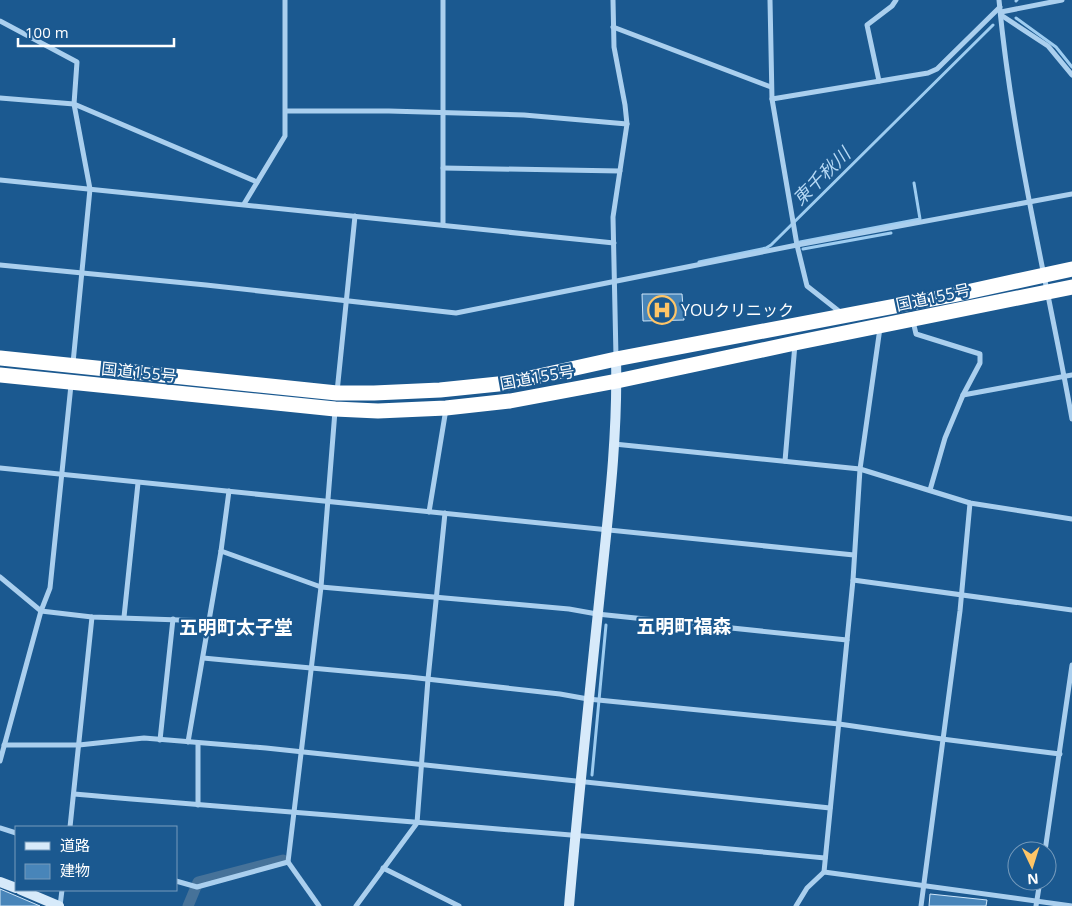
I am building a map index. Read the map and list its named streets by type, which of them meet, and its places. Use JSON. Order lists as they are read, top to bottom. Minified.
{"streets":{"highway":["国道155号"]},"districts":["五明町福森","五明町太子堂"],"water":["東千秋川"],"places":{"hospital":["YOUクリニック"]},"legend":["道路","建物"],"scale_bar":"100 m","north":"bottom"}
